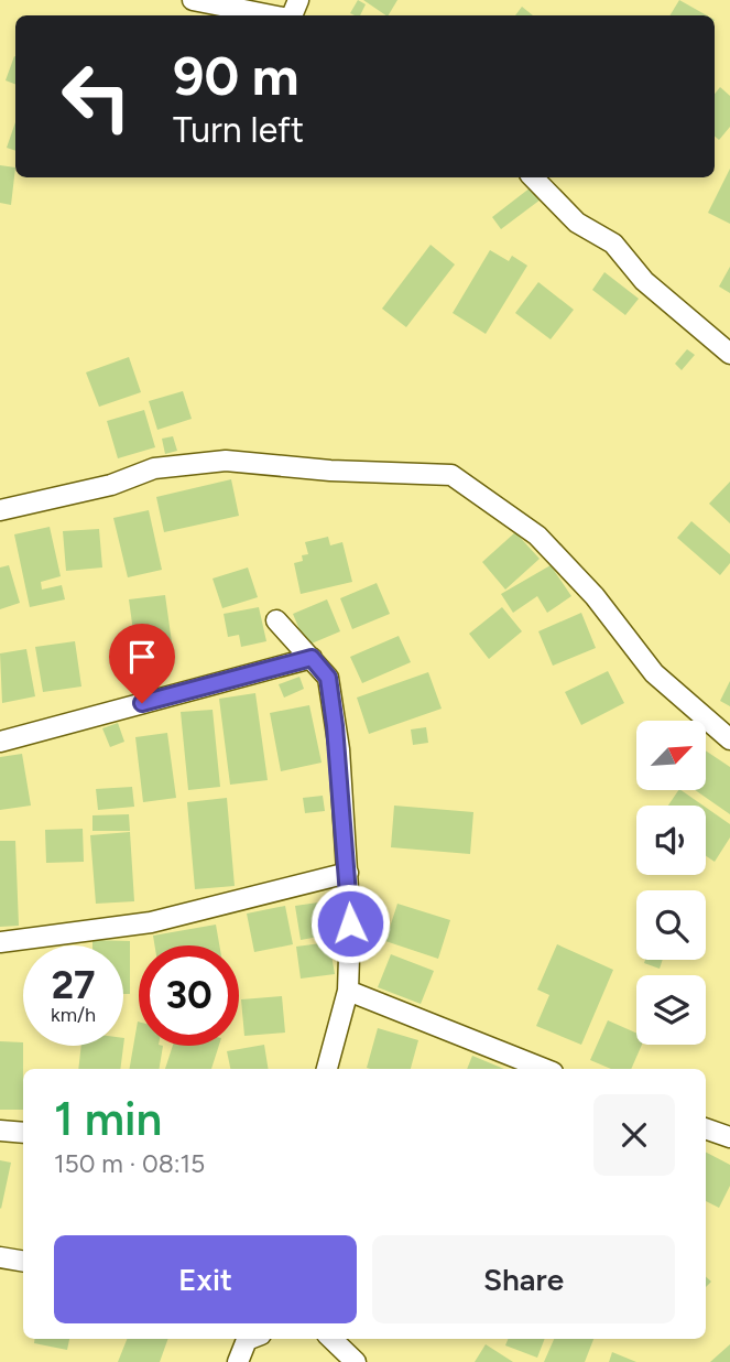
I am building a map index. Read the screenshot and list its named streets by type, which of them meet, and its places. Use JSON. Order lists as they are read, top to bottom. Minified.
{"north":"top right","page":{"turn":["90 m","Turn left"],"speed":"27 km/h","limit":"30","heading":["1 min","150 m · 08:15"],"buttons":["Exit","Share"]}}
